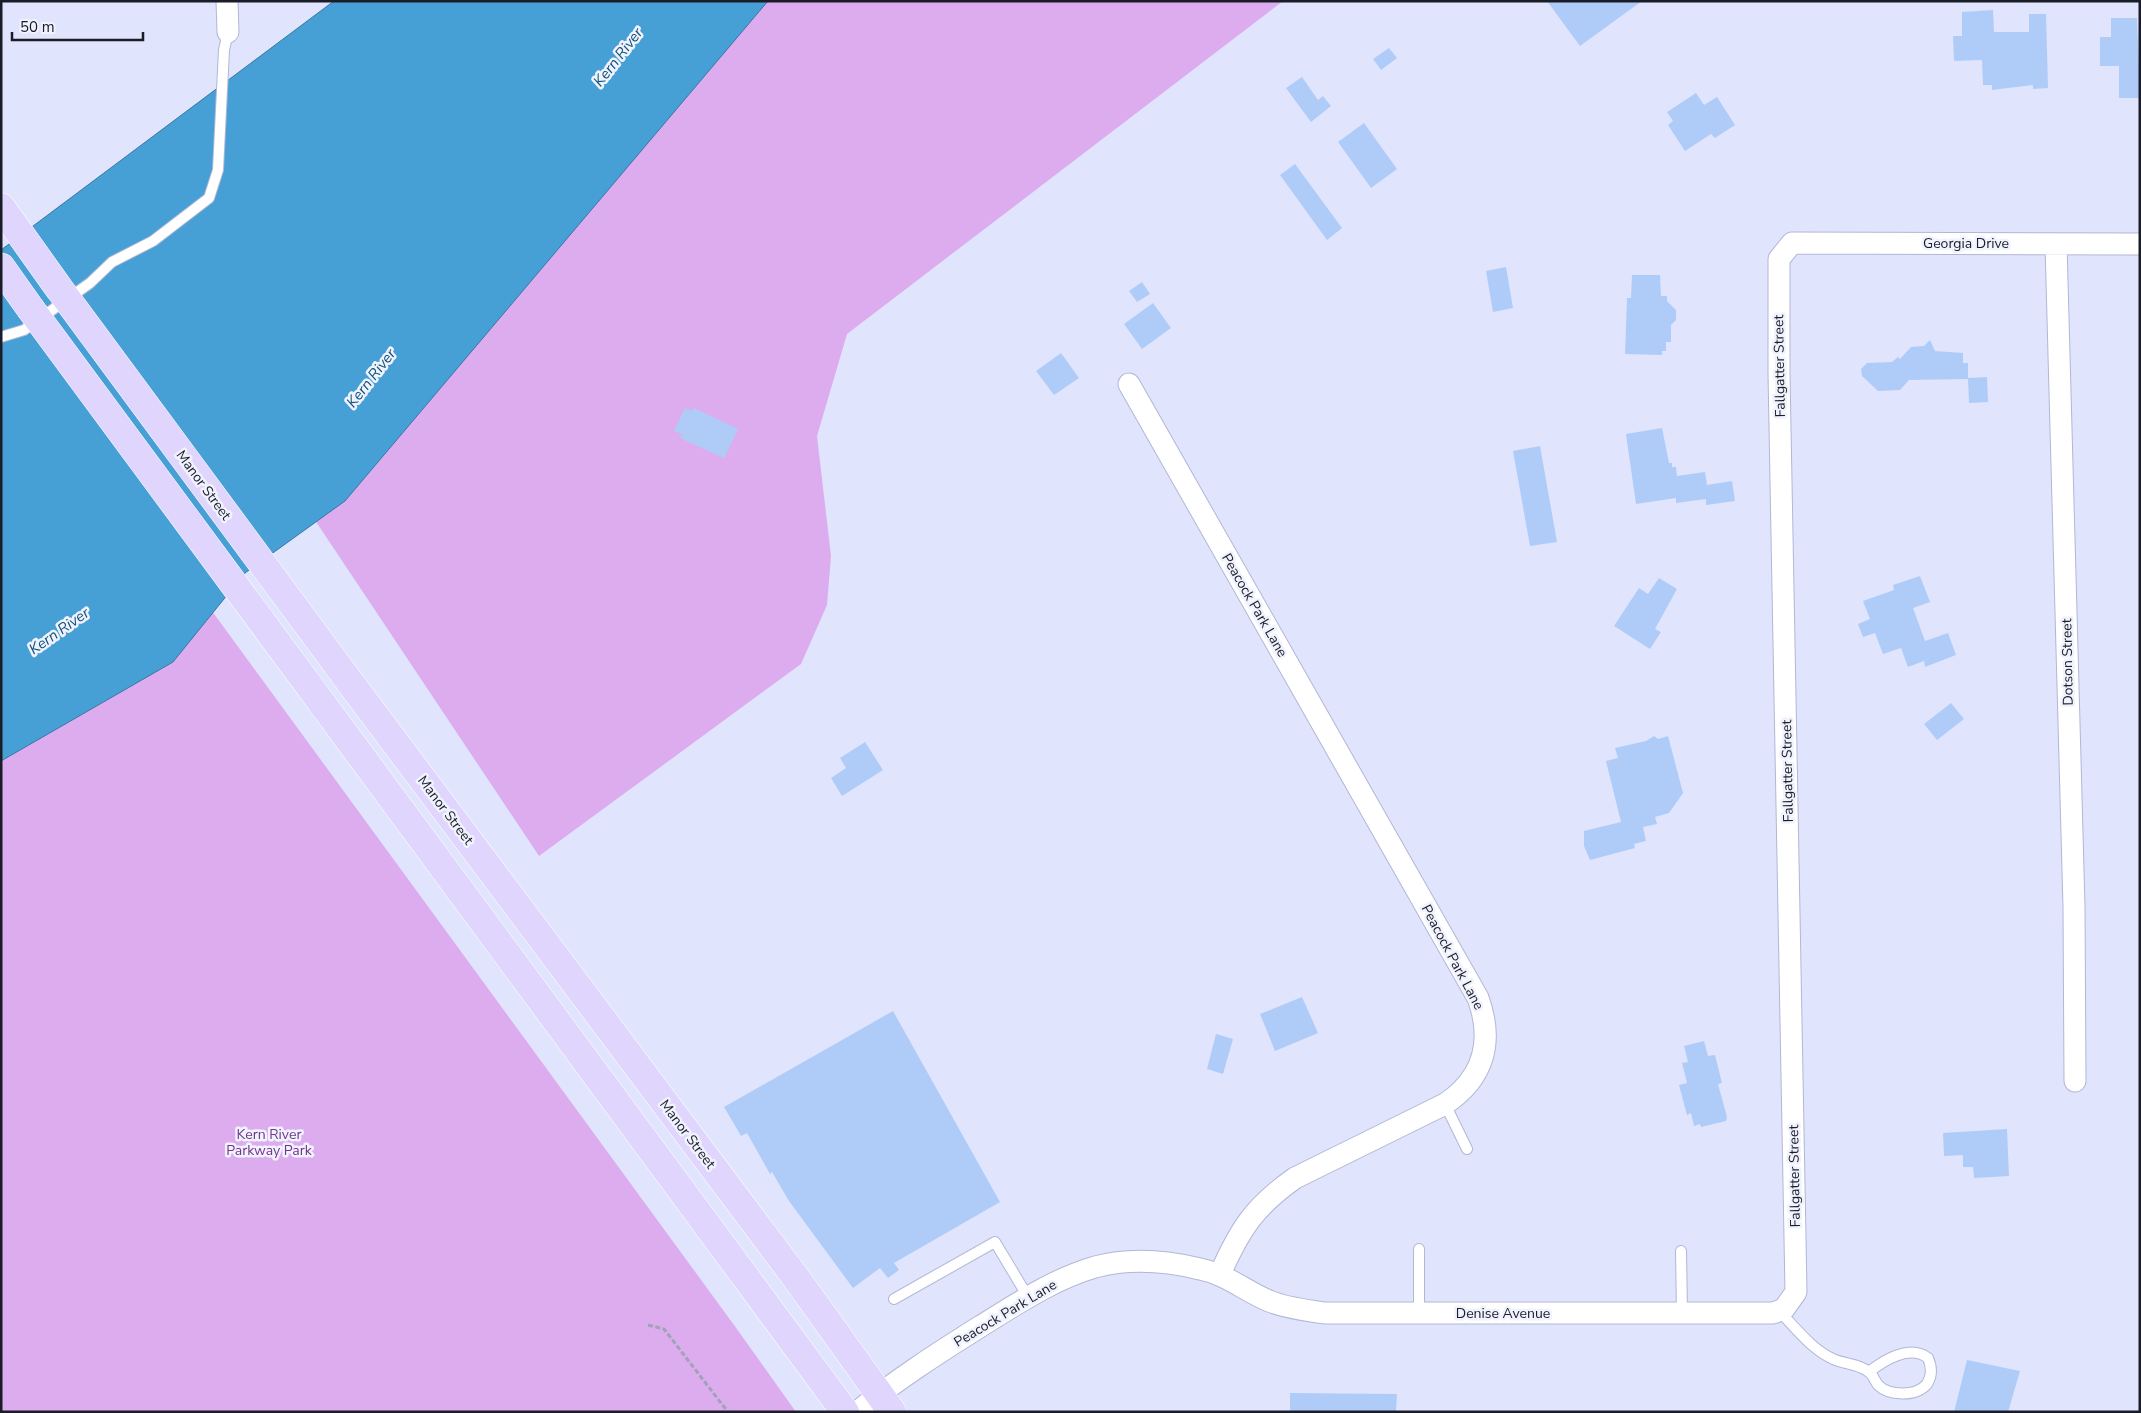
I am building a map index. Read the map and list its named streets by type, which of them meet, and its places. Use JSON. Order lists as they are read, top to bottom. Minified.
{"streets":{"main road":["Manor Street"],"street":["Georgia Drive","Fallgatter Street","Peacock Park Lane","Dotson Street","Denise Avenue"]},"crossings":[["Georgia Drive","Fallgatter Street"],["Georgia Drive","Dotson Street"],["Fallgatter Street","Denise Avenue"],["Manor Street","Peacock Park Lane"],["Peacock Park Lane","Denise Avenue"]],"water":["Kern River"],"parks":["Kern River Parkway Park"],"scale_bar":"50 m"}
